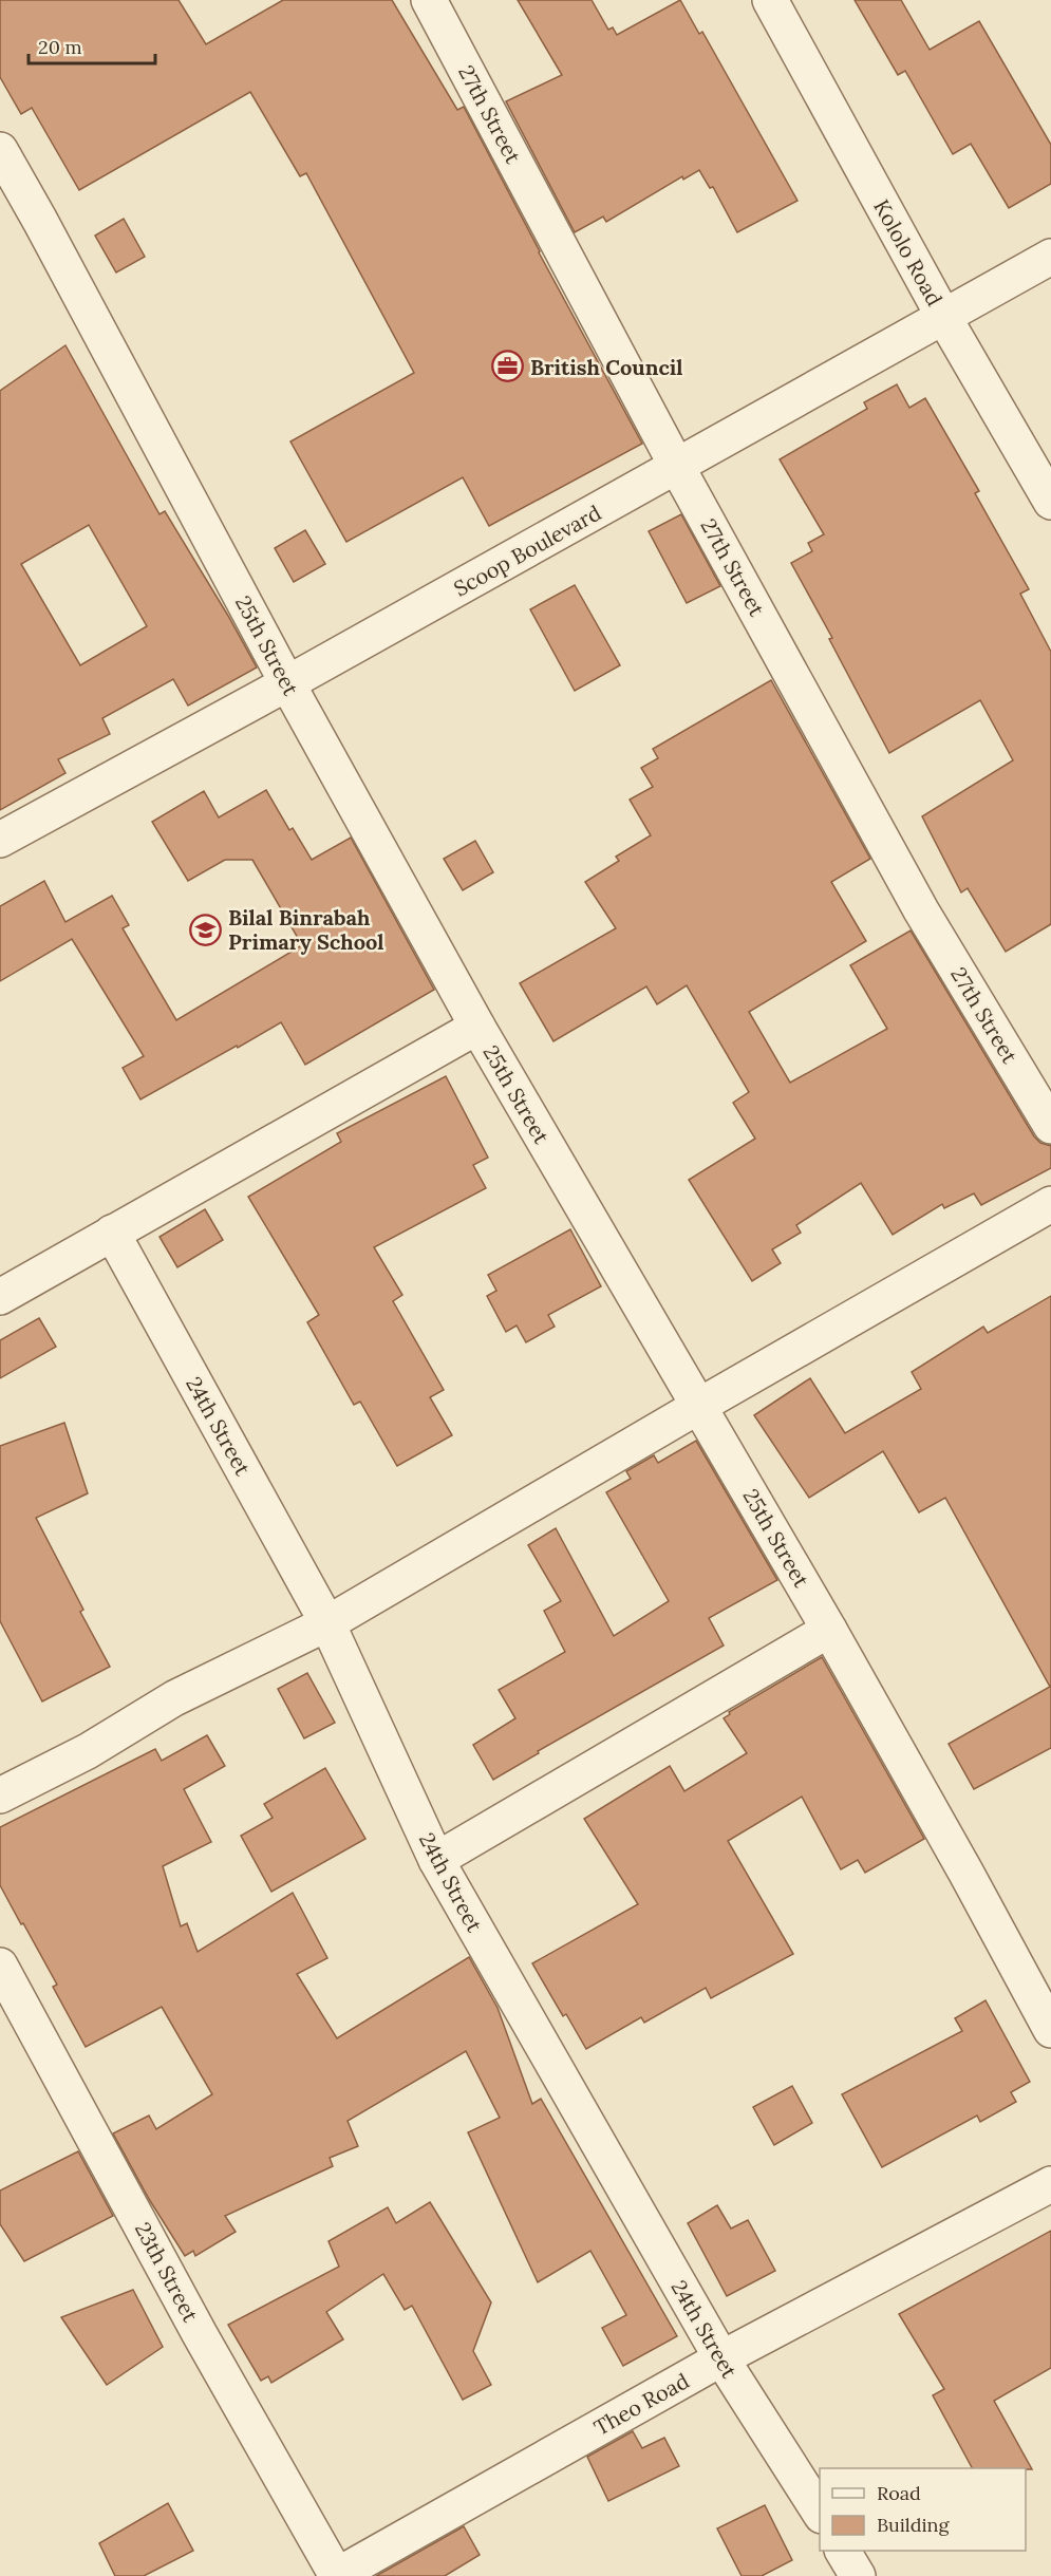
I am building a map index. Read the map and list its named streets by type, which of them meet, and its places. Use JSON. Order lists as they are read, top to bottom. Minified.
{"streets":{"street":["27th Street","Kololo Road","Scoop Boulevard","25th Street","24th Street","23th Street","Theo Road"]},"crossings":[["27th Street","Scoop Boulevard"],["Kololo Road","Scoop Boulevard"],["Scoop Boulevard","25th Street"],["24th Street","Theo Road"],["23th Street","Theo Road"]],"places":{"office":["British Council"],"school or university":["Bilal Binrabah Primary School"]},"legend":["Road","Building"],"scale_bar":"20 m"}
